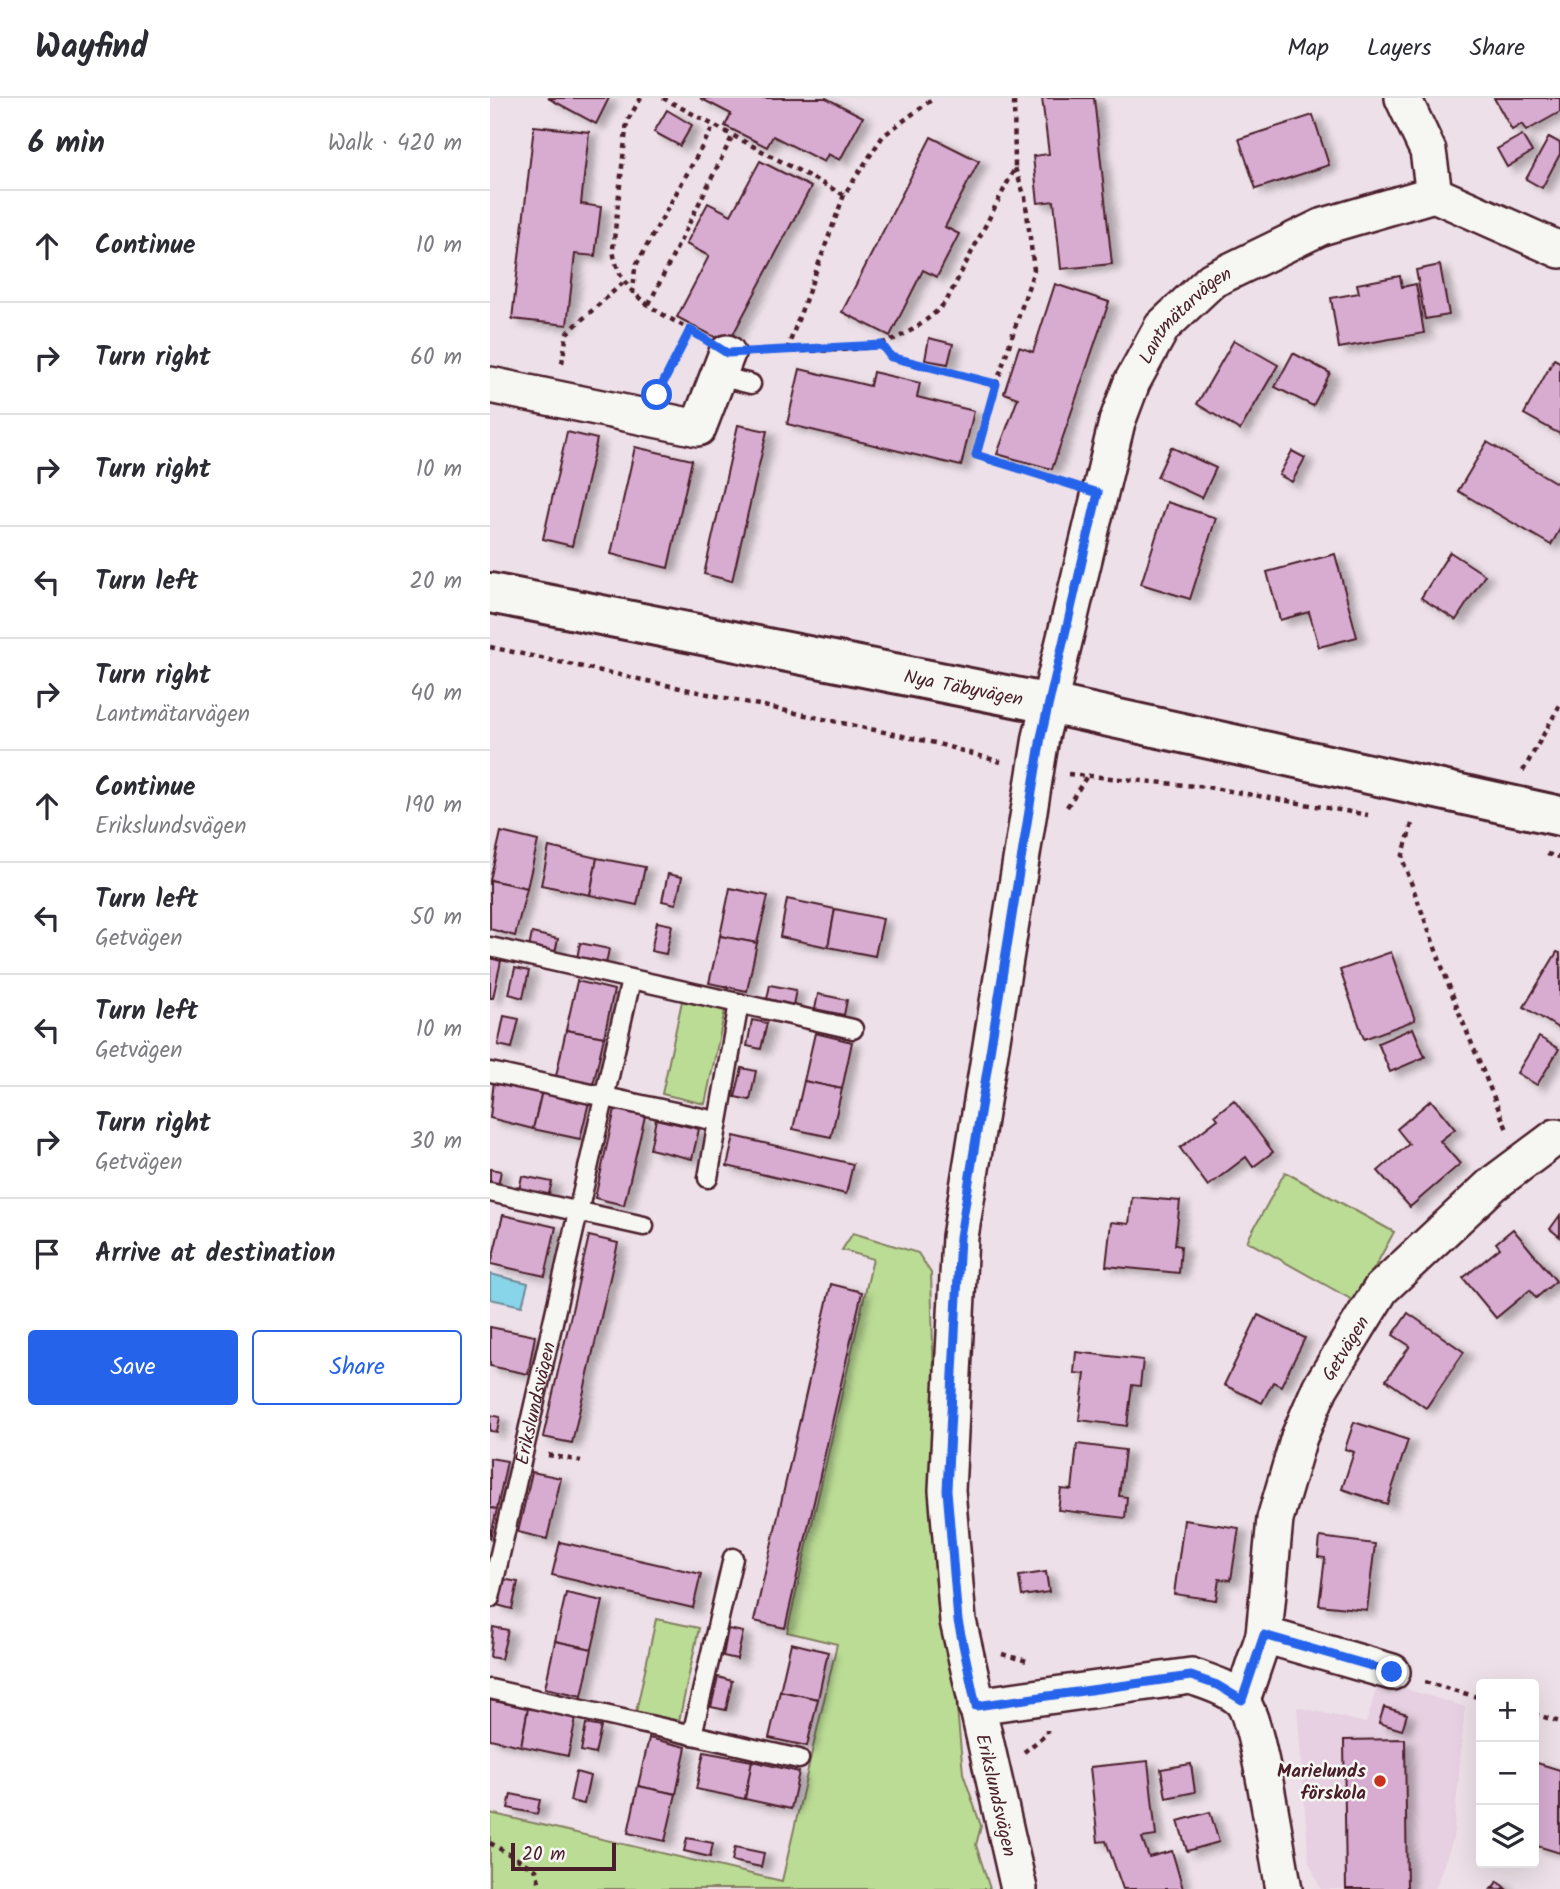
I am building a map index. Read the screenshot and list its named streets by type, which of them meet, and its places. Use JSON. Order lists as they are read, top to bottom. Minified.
{"streets":{"main road":["Nya Täbyvägen"],"street":["Lantmätarvägen","Getvägen","Erikslundsvägen"]},"crossings":[["Lantmätarvägen","Nya Täbyvägen"],["Lantmätarvägen","Erikslundsvägen"],["Nya Täbyvägen","Erikslundsvägen"]],"places":["Marielunds förskola"],"scale_bar":"20 m","page":{"header":"Wayfind","nav":["Map","Layers","Share"],"heading":["6 min","Walk · 420 m"],"list":[["Continue","10 m"],["Turn right","60 m"],["Turn right","10 m"],["Turn left","20 m"],["Turn right","Lantmätarvägen","40 m"],["Continue","Erikslundsvägen","190 m"],["Turn left","Getvägen","50 m"],["Turn left","Getvägen","10 m"],["Turn right","Getvägen","30 m"],"Arrive at destination"],"buttons":["Save","Share"],"map_buttons":["+","−"],"scale":"20 m"}}
